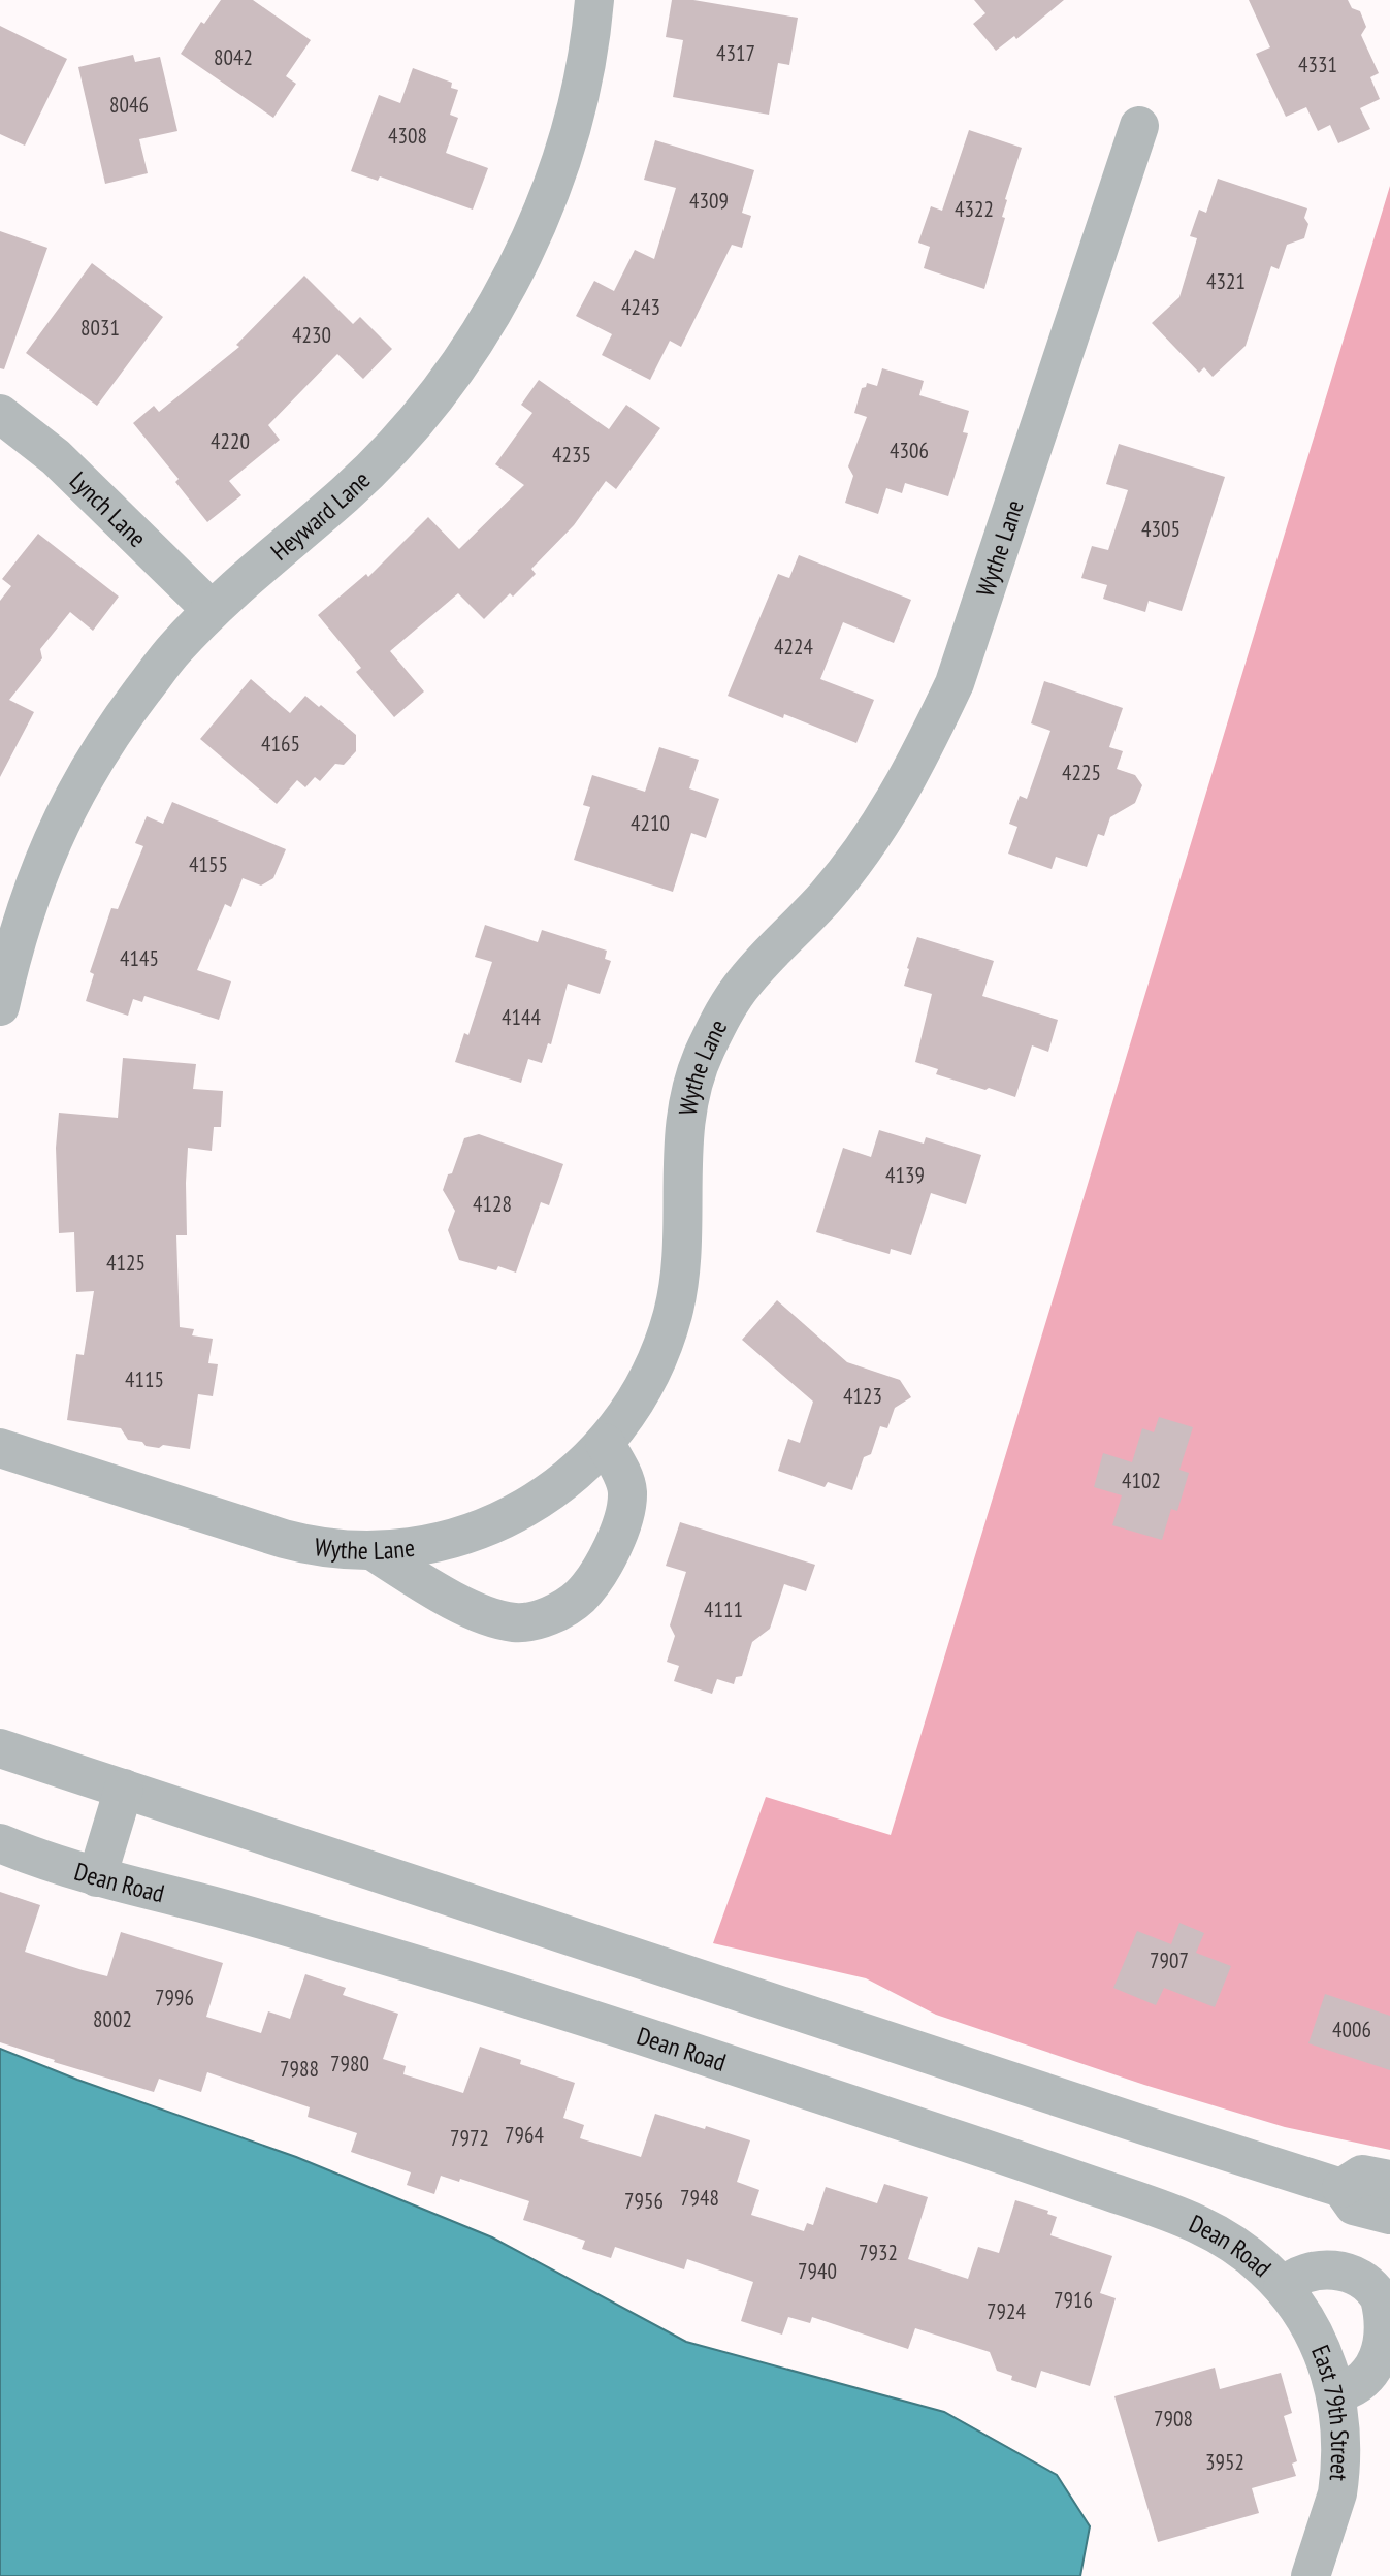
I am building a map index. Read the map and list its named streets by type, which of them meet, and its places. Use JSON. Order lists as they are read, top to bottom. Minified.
{"streets":{"street":["Lynch Lane","Heyward Lane","Wythe Lane","Dean Road","East 79th Street"]},"crossings":[["Lynch Lane","Heyward Lane"],["Dean Road","East 79th Street"]],"house_numbers":["4317","8042","4331","8046","4308","4309","4322","4321","4243","8031","4230","4220","4306","4235","4305","4224","4165","4225","4210","4155","4145","4144","4139","4128","4125","4115","4123","4102","4111","7907","7996","8002","4006","7980","7988","7964","7972","7948","7956","7932","7940","7916","7924","7908","3952"]}
